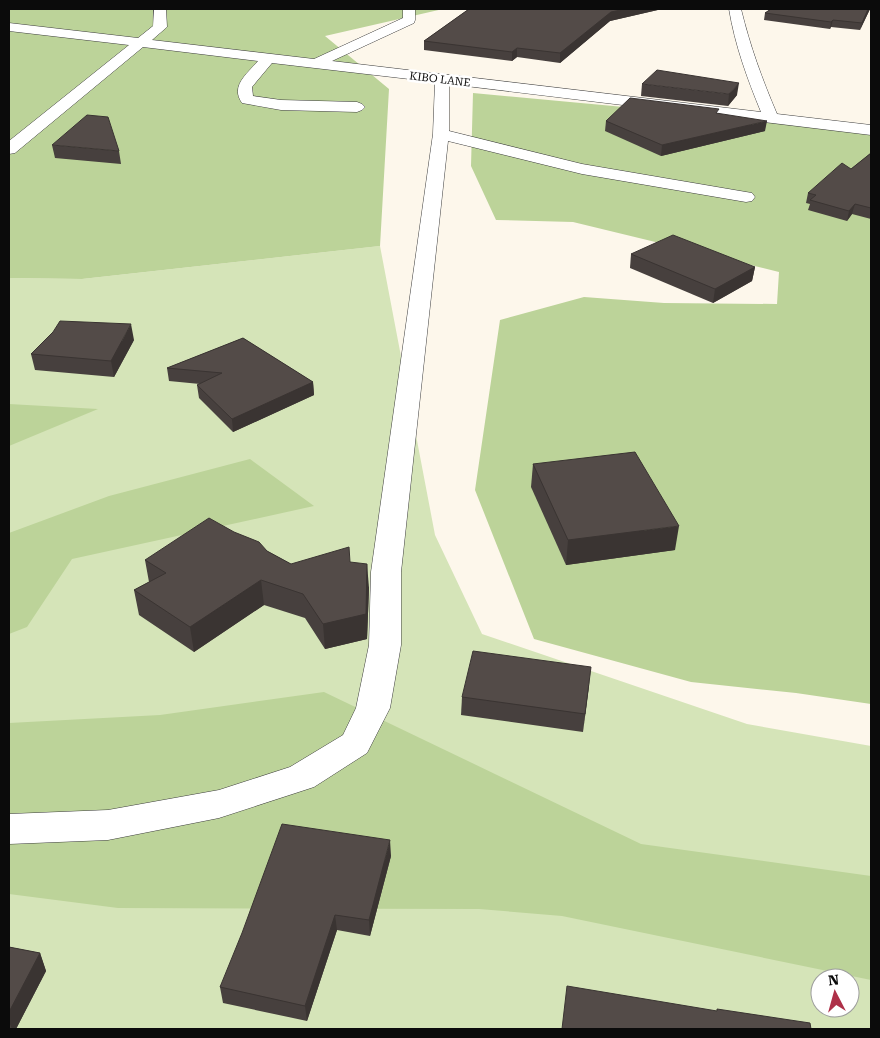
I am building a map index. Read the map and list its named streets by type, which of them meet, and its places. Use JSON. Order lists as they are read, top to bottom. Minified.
{"streets":{"street":["KIBO LANE"]},"north":"top"}
